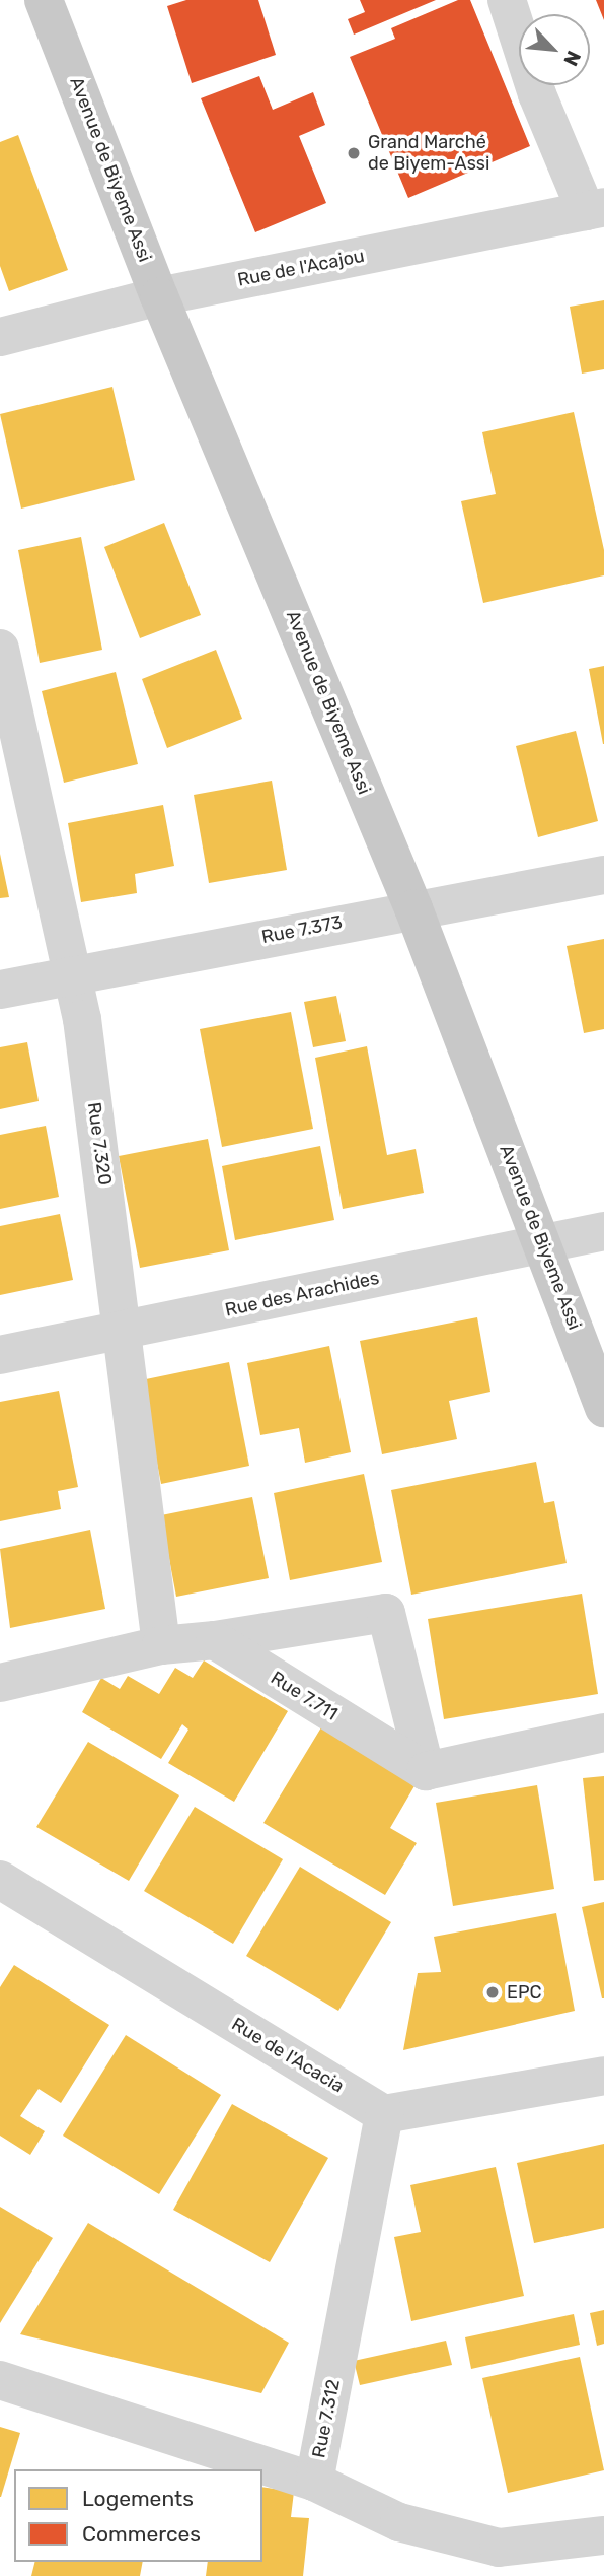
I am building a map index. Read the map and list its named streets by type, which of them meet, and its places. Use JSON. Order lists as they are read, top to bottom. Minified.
{"streets":{"main road":["Avenue de Biyeme Assi"],"street":["Rue de l'Acajou","Rue 7.373","Rue 7.320","Rue des Arachides","Rue 7.711","Rue de l'Acacia","Rue 7.312"]},"crossings":[["Avenue de Biyeme Assi","Rue de l'Acajou"],["Avenue de Biyeme Assi","Rue 7.373"],["Avenue de Biyeme Assi","Rue des Arachides"],["Rue 7.373","Rue 7.320"],["Rue 7.320","Rue des Arachides"],["Rue de l'Acacia","Rue 7.312"]],"places":["Grand Marché de Biyem-Assi","EPC"],"legend":["Logements","Commerces"],"north":"bottom right"}
